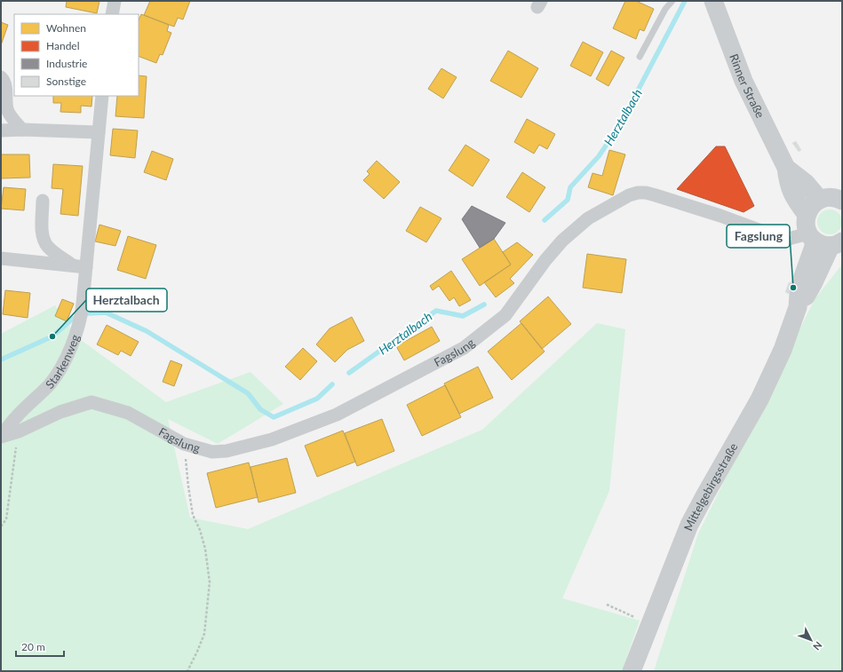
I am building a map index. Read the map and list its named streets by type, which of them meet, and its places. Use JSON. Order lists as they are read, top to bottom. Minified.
{"streets":{"main road":["Rinner Straße","Mittelgebirgsstraße"],"street":["Fagslung","Starkenweg"]},"crossings":[["Rinner Straße","Mittelgebirgsstraße"],["Fagslung","Starkenweg"],["Fagslung","Mittelgebirgsstraße"]],"water":["Herztalbach"],"places":["Fagslung","Herztalbach"],"legend":["Wohnen","Handel","Industrie","Sonstige"],"scale_bar":"20 m","north":"bottom right"}
